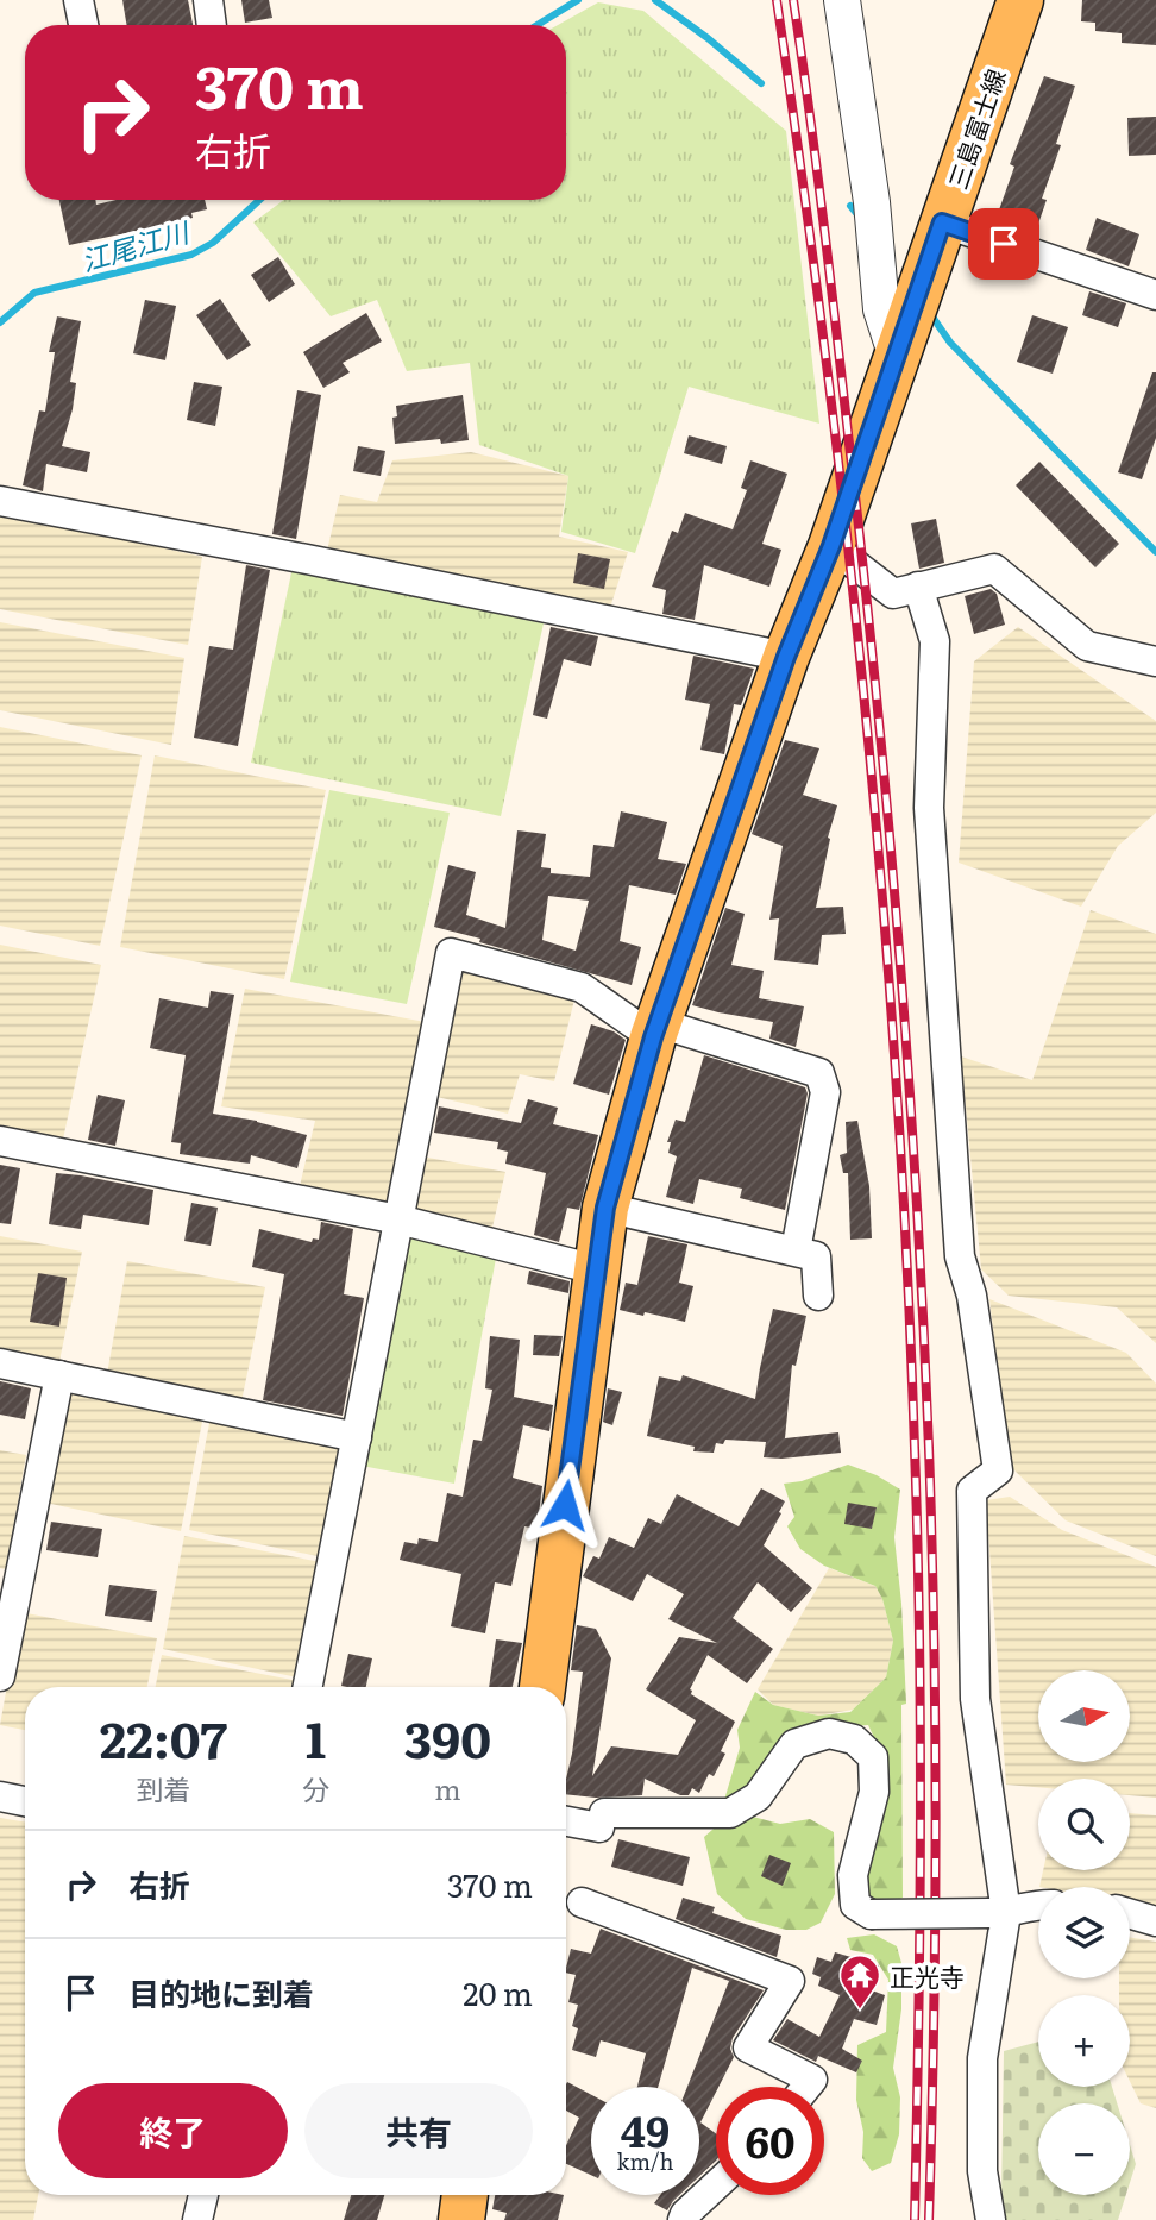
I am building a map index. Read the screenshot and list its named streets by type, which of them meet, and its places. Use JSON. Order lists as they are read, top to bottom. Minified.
{"streets":{"main road":["三島富士線"]},"water":["江尾江川"],"places":{"temple":["正光寺"]},"north":"right","page":{"turn":["370 m","右折"],"map_buttons":["+","−"],"eta":["22:07","到着","1","分","390","m"],"list":[{"name":"右折","value":"370 m"},{"name":"目的地に到着","value":"20 m"}],"buttons":["終了","共有"],"speed":"49 km/h","limit":"60"}}
